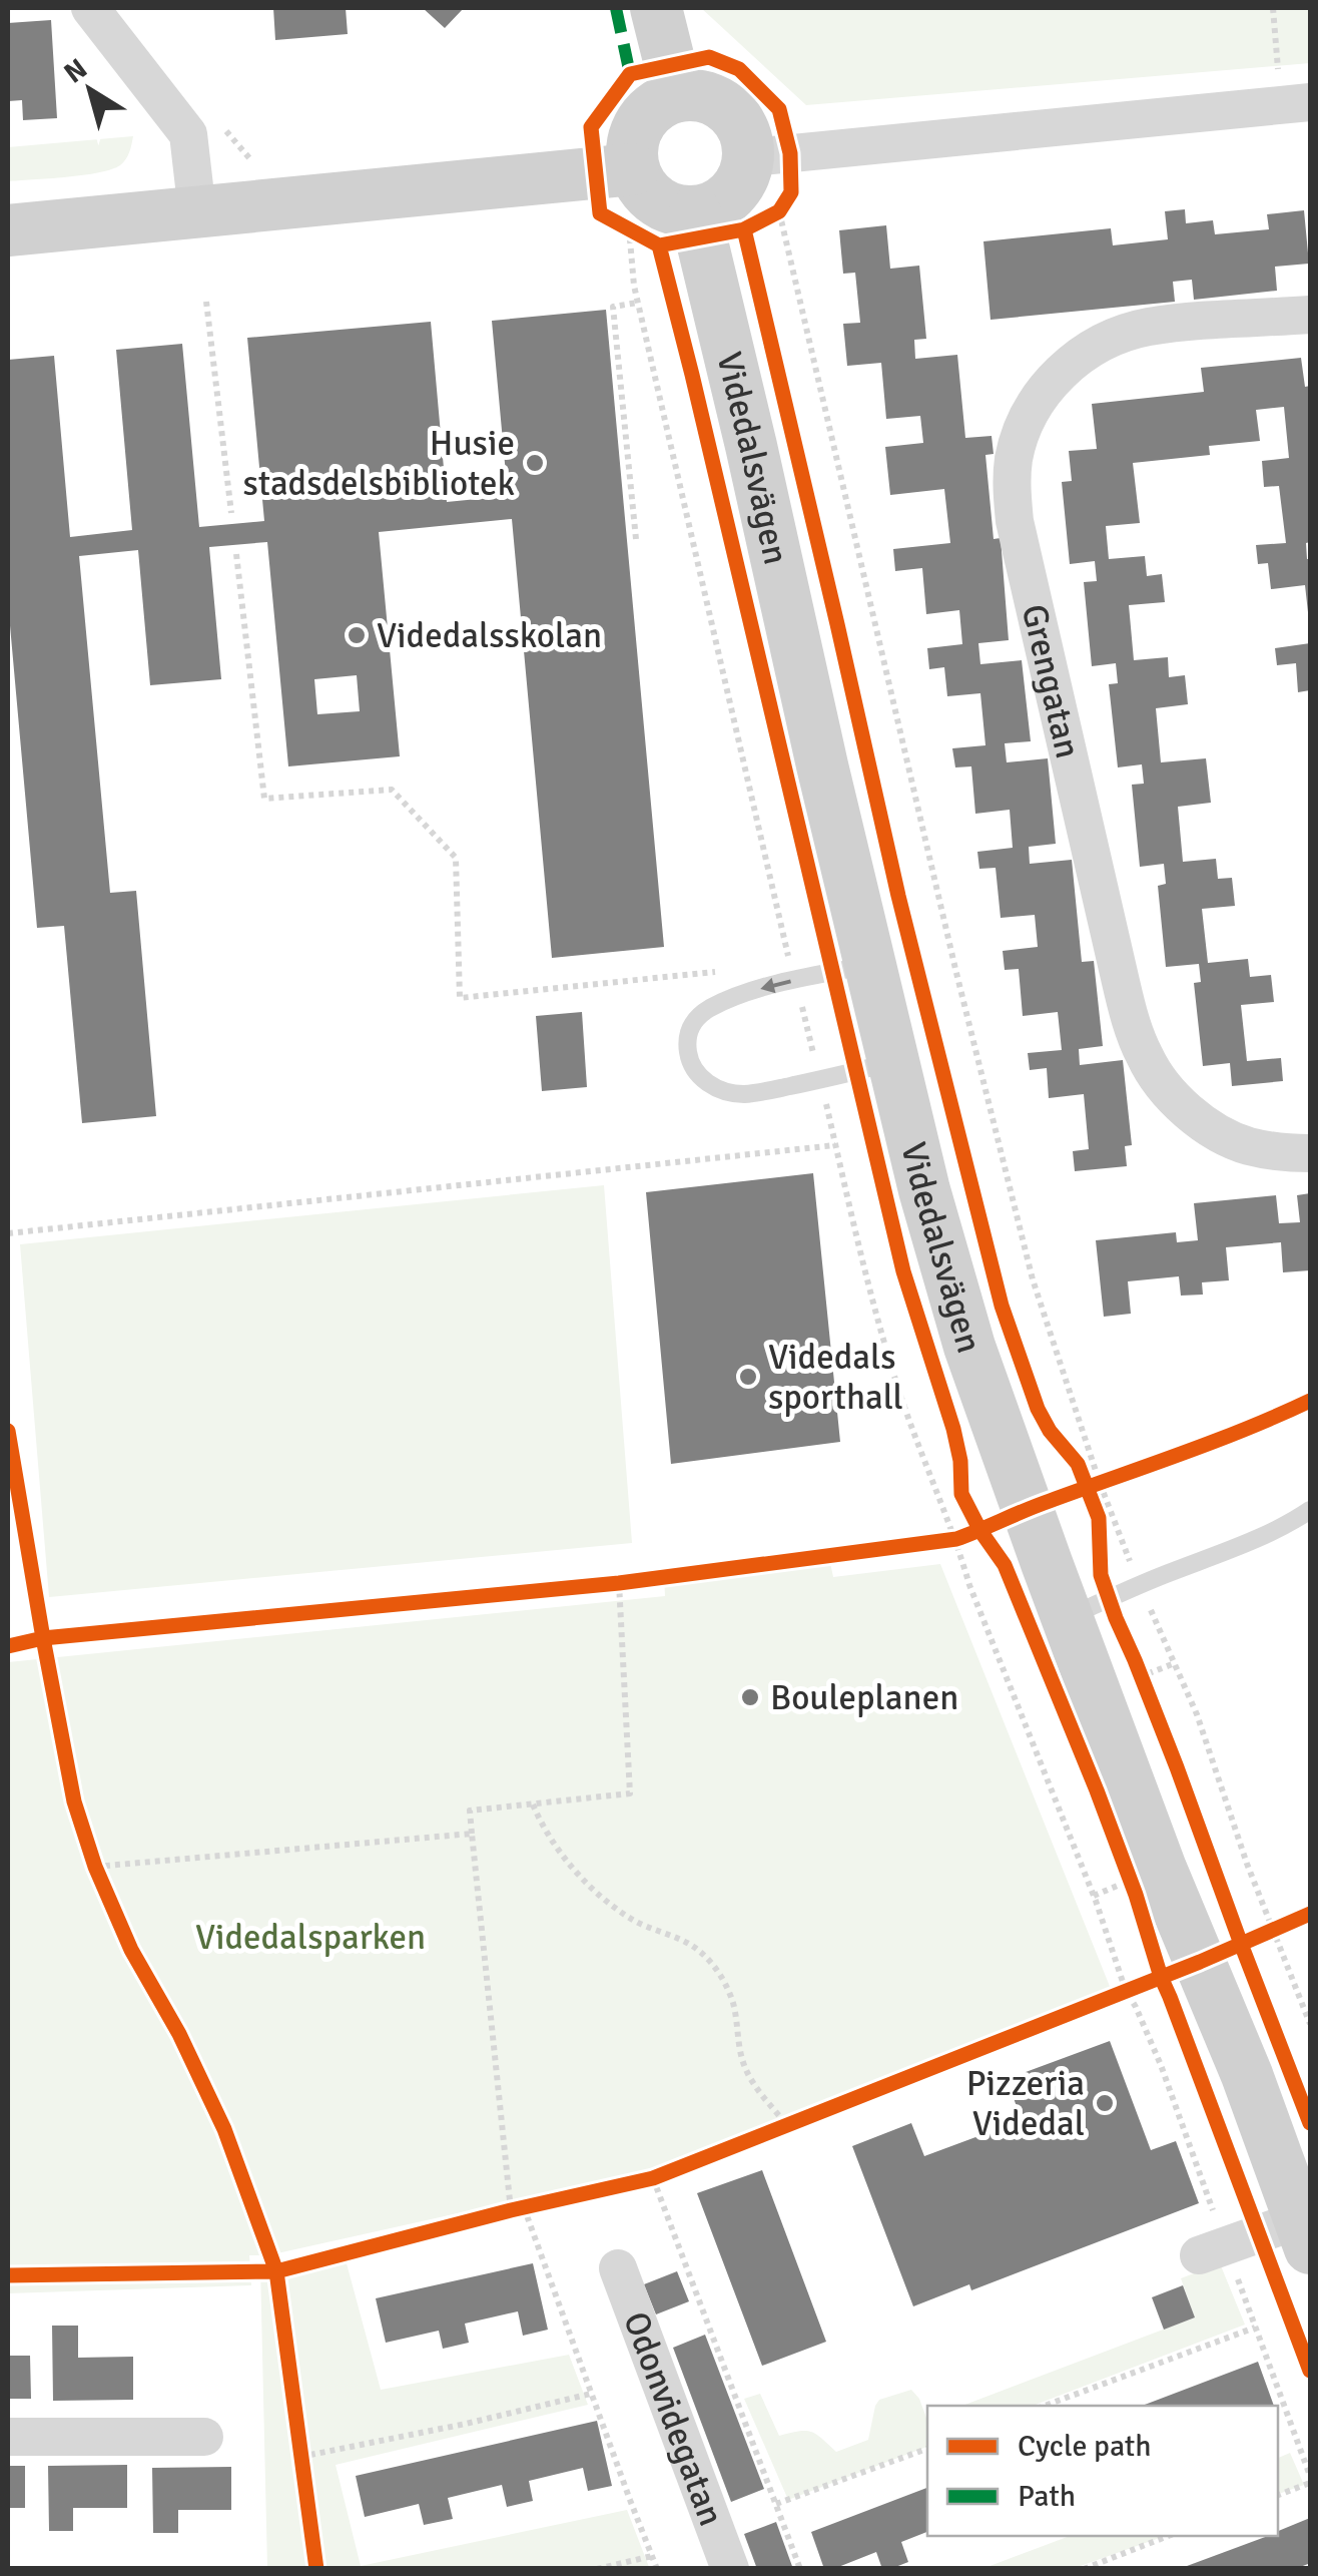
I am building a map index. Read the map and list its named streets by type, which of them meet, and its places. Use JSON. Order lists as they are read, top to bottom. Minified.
{"streets":{"street":["Videdalsvägen","Grengatan","Odonvidegatan"]},"parks":["Videdalsparken"],"places":["Husie stadsdelsbibliotek","Videdalsskolan","Videdals sporthall","Bouleplanen","Pizzeria Videdal"],"legend":["Cycle path","Path"],"north":"top left"}
